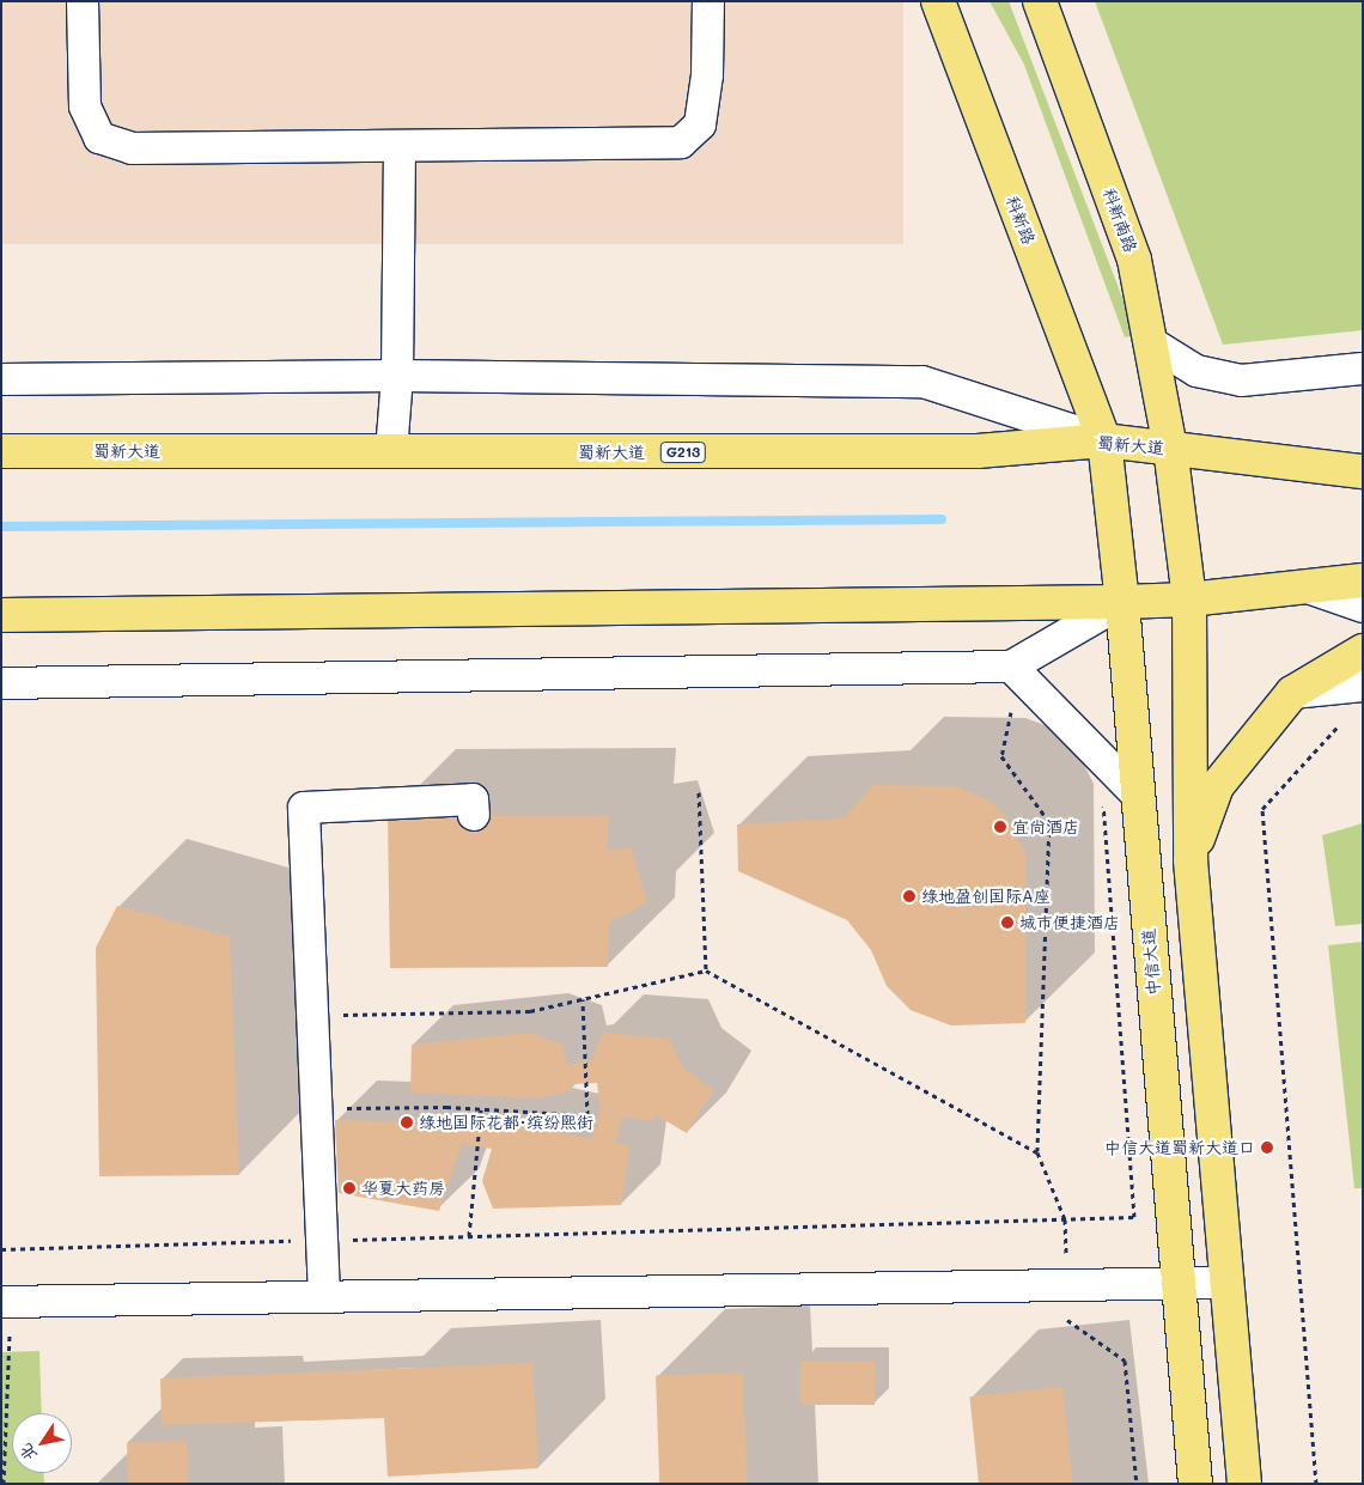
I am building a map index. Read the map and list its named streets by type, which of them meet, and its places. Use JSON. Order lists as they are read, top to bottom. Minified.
{"streets":{"main road":["科新路","科新南路","蜀新大道","G213","中信大道"]},"crossings":[["科新路","蜀新大道"],["科新路","中信大道"],["科新南路","蜀新大道"],["蜀新大道","中信大道"]],"places":["宜尚酒店","绿地盈创国际A座","城市便捷酒店","绿地国际花都·缤纷熙街","中信大道蜀新大道口","华夏大药房"],"north":"bottom left"}
